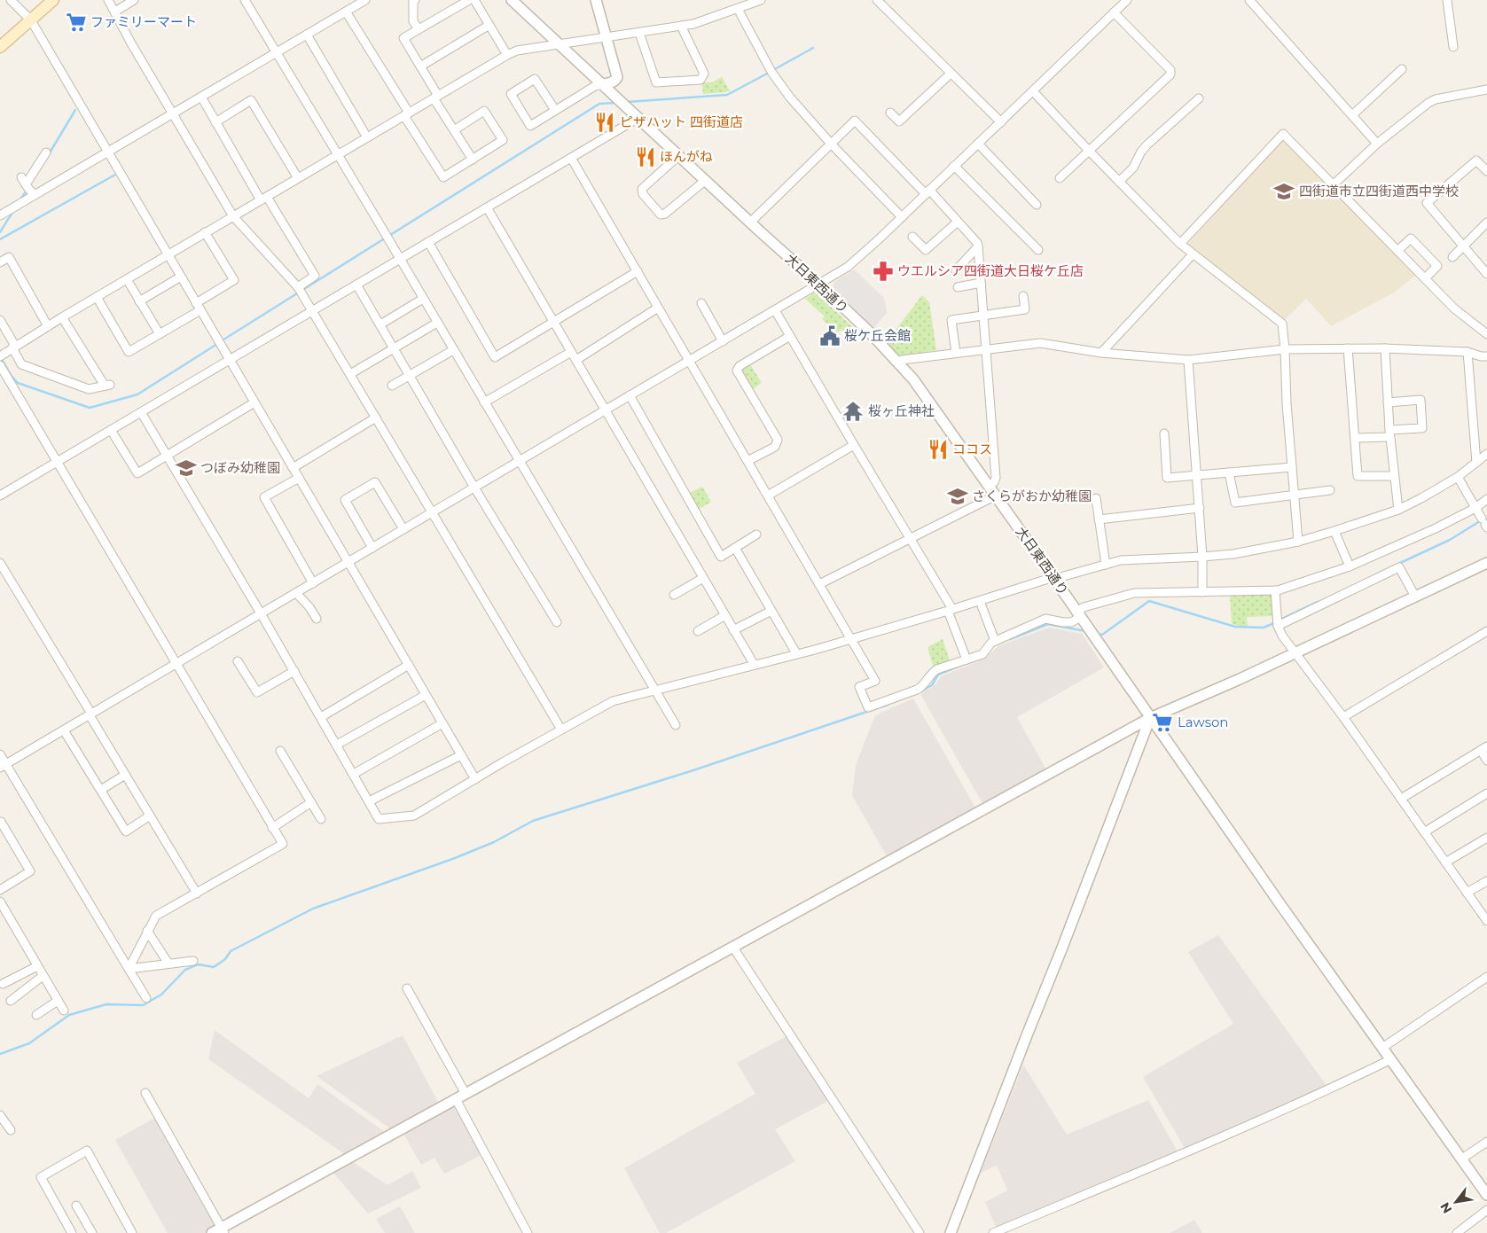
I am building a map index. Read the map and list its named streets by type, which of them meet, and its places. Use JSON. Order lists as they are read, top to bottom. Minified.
{"streets":{"street":["大日東西通り"]},"places":{"supermarket":["ファミリーマート","Lawson"],"restaurant":["ピザハット 四街道店","ほんがね","ココス"],"school or university":["四街道市立四街道西中学校","つぼみ幼稚園","さくらがおか幼稚園"],"pharmacy":["ウエルシア四街道大日桜ケ丘店"],"public building":["桜ケ丘会館"],"temple":["桜ヶ丘神社"]},"north":"bottom left"}
